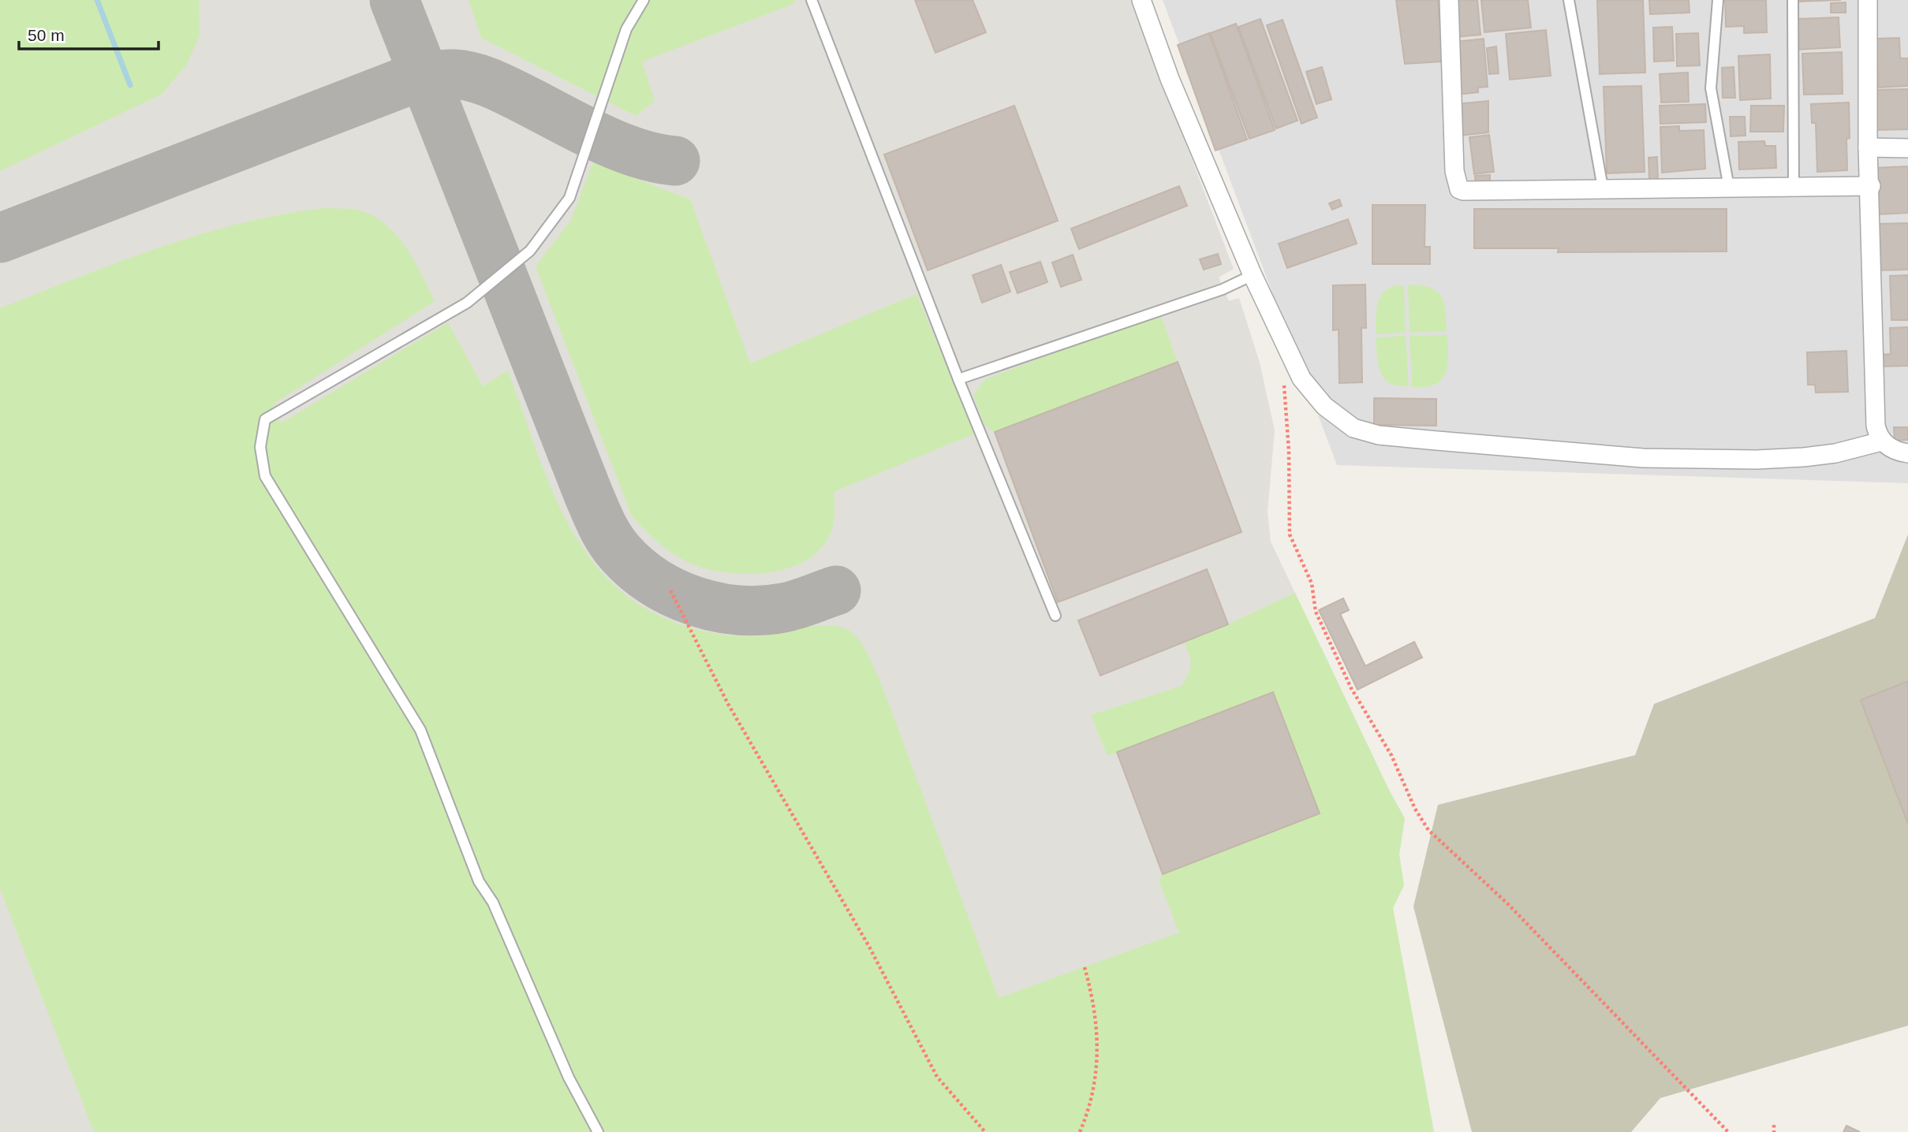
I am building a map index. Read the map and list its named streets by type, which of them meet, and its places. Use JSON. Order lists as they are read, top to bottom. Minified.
{"scale_bar":"50 m"}
